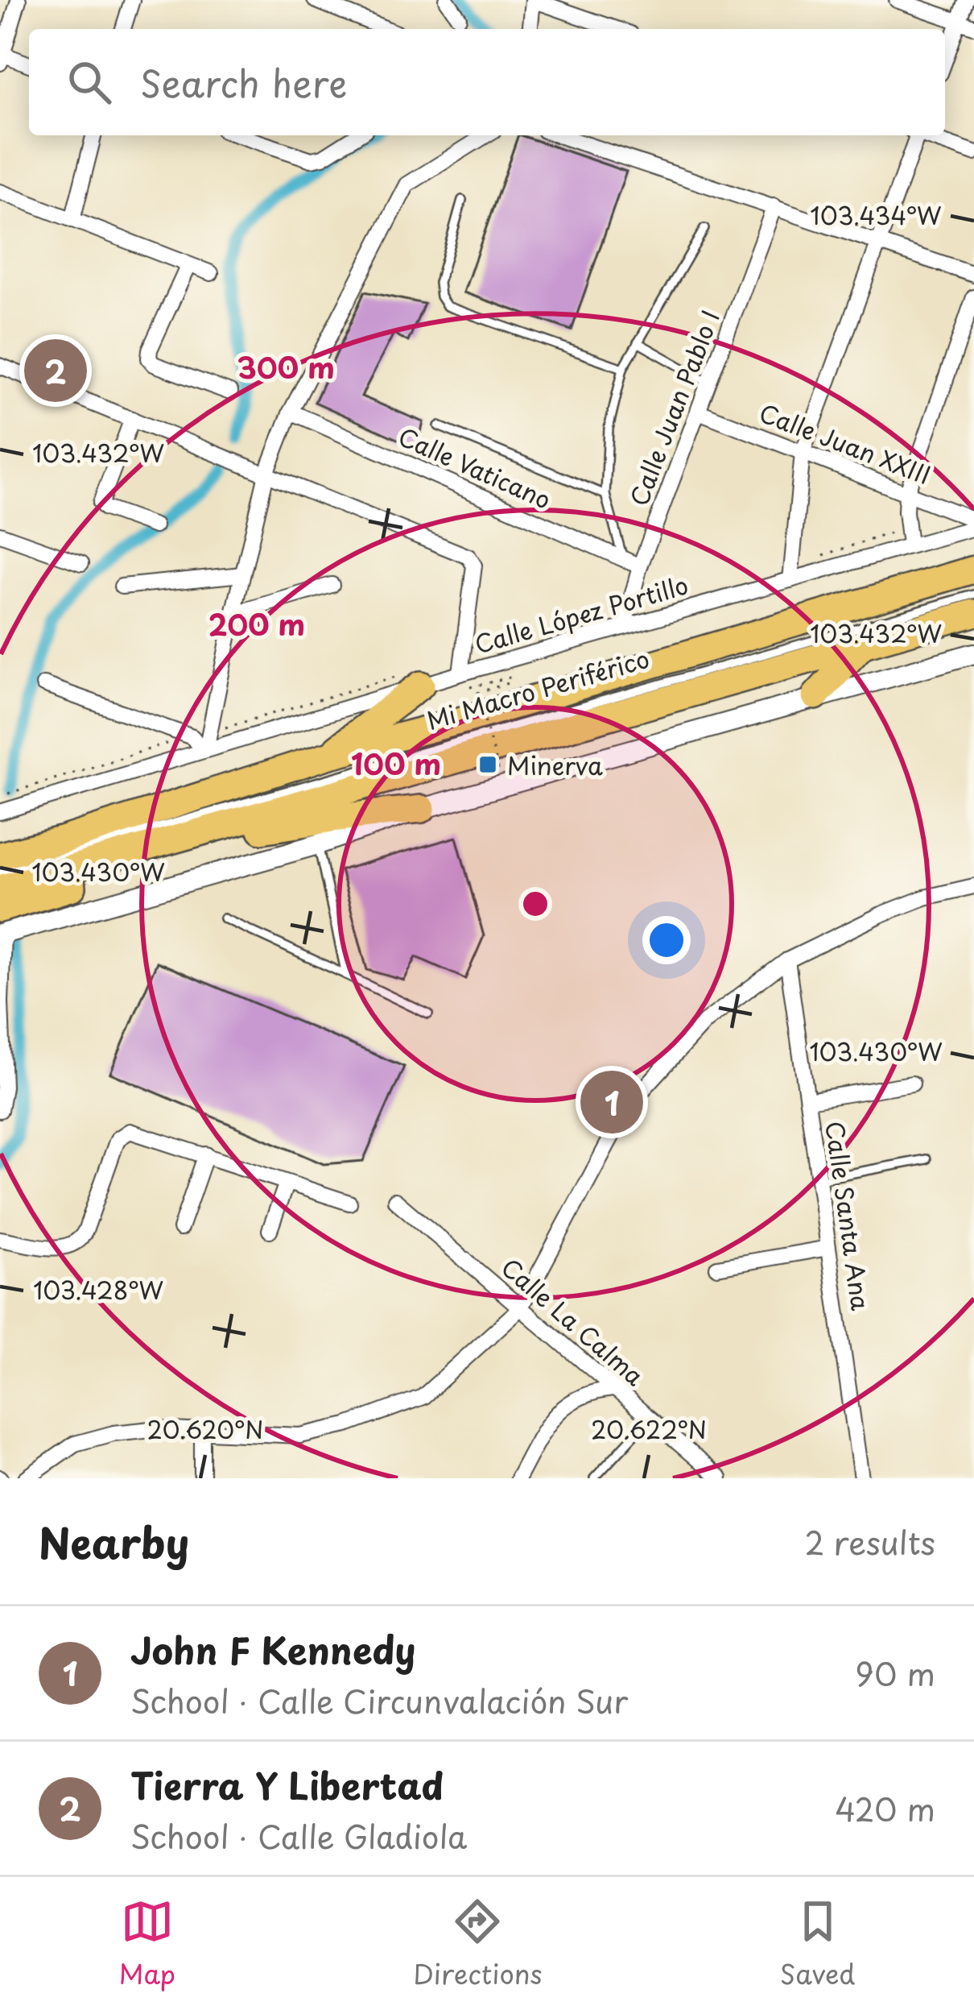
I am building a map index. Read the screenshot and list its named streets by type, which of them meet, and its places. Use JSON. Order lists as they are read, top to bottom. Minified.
{"streets":{"street":["Calle Juan Pablo I","Calle Juan XXIII","Calle Vaticano","Calle López Portillo","Calle Santa Ana","Calle La Calma"],"lane":["Mi Macro Periférico"]},"crossings":[["Calle Juan Pablo I","Calle Juan XXIII"],["Calle Juan Pablo I","Calle Vaticano"],["Calle Juan Pablo I","Calle López Portillo"]],"places":{"transit":["Minerva"]},"page":{"search":"Search here","pins":["2","1"],"heading":["Nearby","2 results"],"list":[{"mark":"1","name":"John F Kennedy","note":"School · Calle Circunvalación Sur","value":"90 m"},{"mark":"2","name":"Tierra Y Libertad","note":"School · Calle Gladiola","value":"420 m"}],"nav":["Map","Directions","Saved"]},"coordinates":["103.434°W","103.432°W","103.430°W","103.428°W","20.620°N","20.622°N"],"rings":["300 m","200 m","100 m"]}
